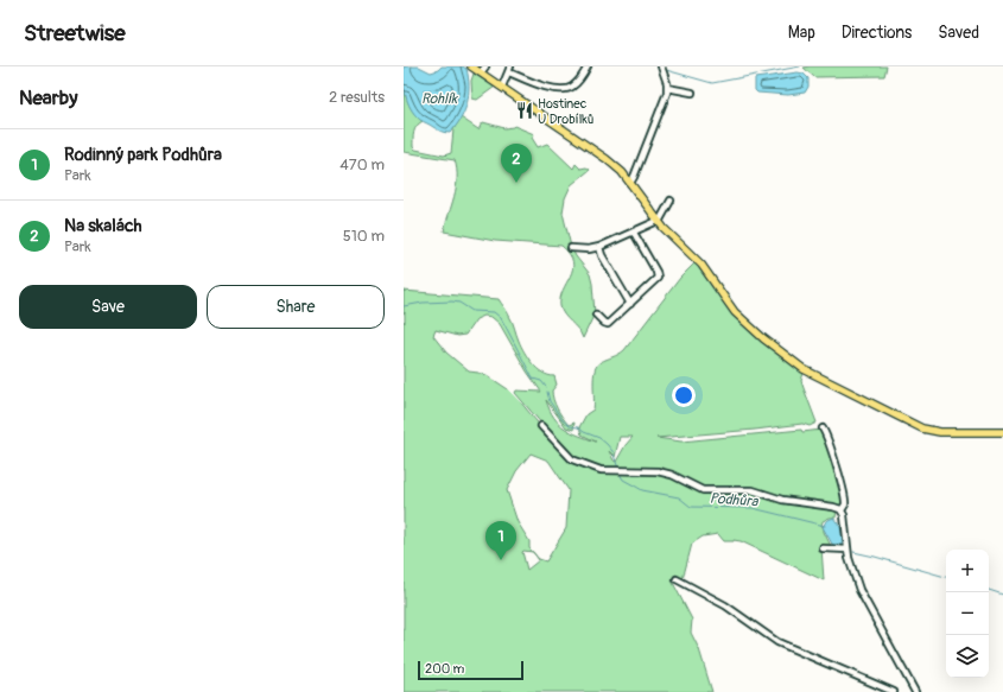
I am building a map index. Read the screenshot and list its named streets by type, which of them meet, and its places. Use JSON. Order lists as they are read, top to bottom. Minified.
{"water":["Rohlík","Podhůra"],"places":{"restaurant":["Hostinec U Drobílků"]},"scale_bar":"200 m","page":{"header":"Streetwise","nav":["Map","Directions","Saved"],"heading":["Nearby","2 results"],"list":[{"mark":"1","name":"Rodinný park Podhůra","note":"Park","value":"470 m"},{"mark":"2","name":"Na skalách","note":"Park","value":"510 m"}],"pins":["2","1"],"buttons":["Save","Share"],"map_buttons":["+","−"],"scale":"200 m"}}
